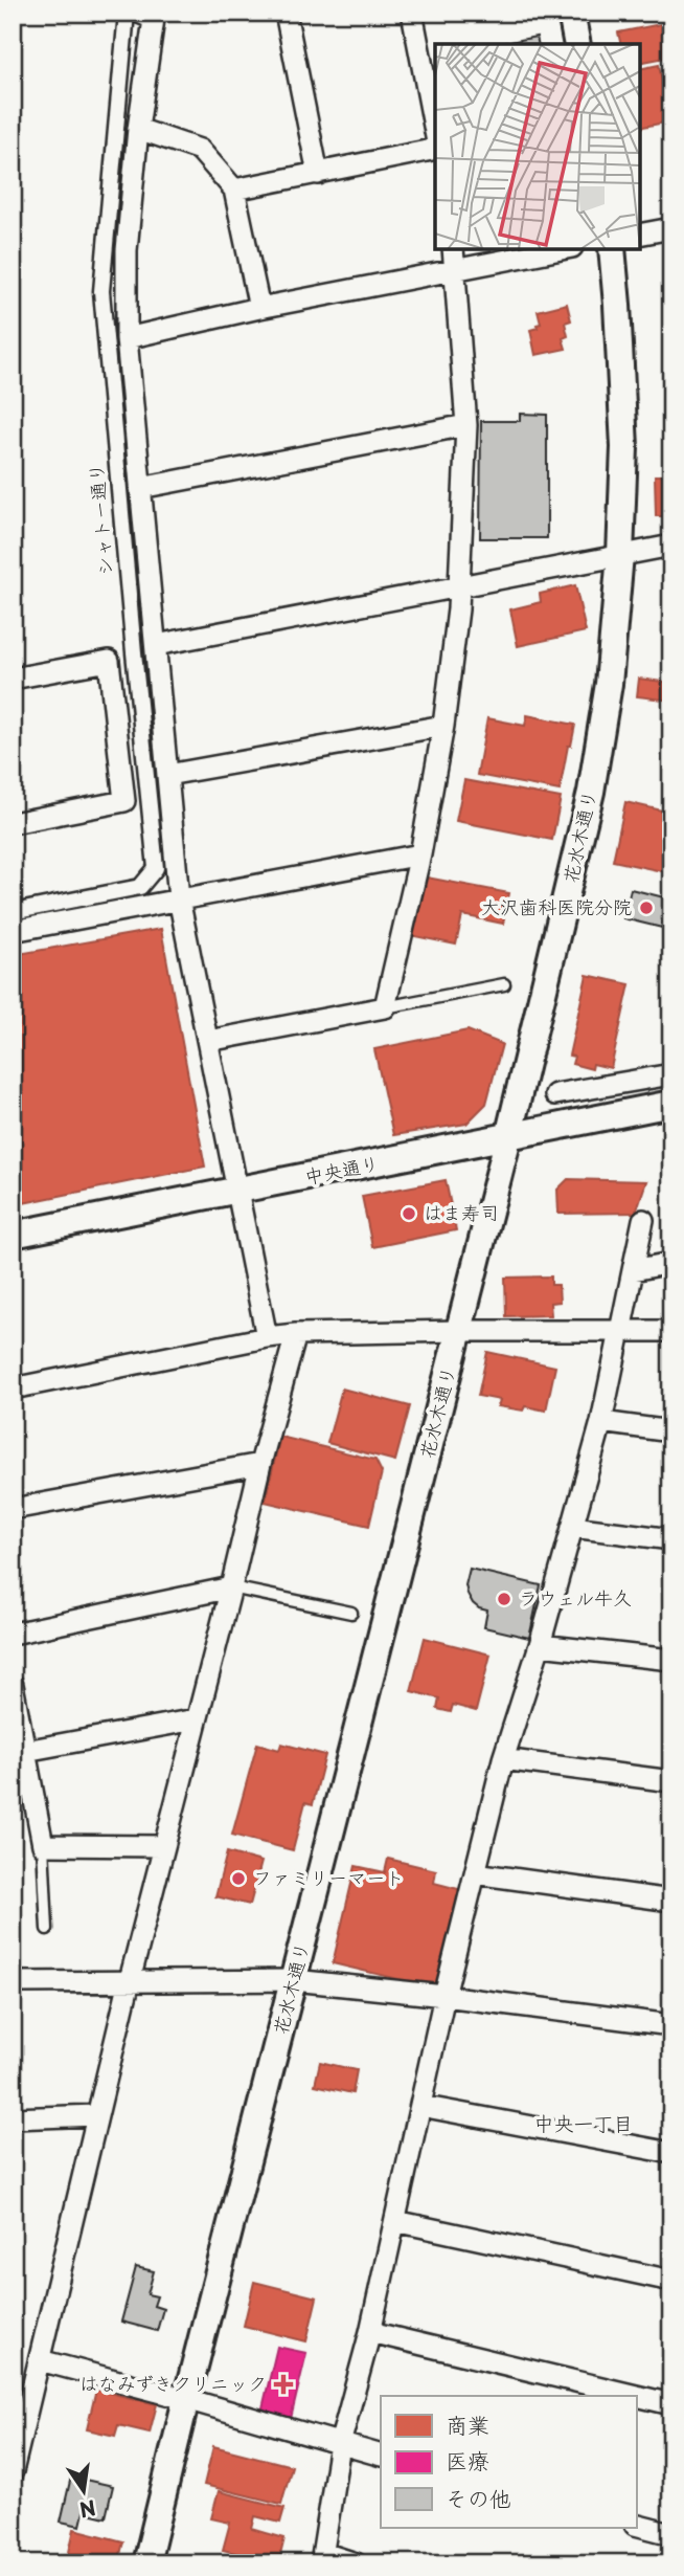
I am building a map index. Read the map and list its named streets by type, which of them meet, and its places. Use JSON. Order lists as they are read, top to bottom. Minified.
{"streets":{"street":["シャトー通り","花水木通り","中央通り"]},"crossings":[["花水木通り","中央通り"]],"districts":["中央一丁目"],"places":{"other":["大沢歯科医院分院","はま寿司","ラウェル牛久","ファミリーマート"],"health":["はなみずきクリニック"]},"legend":["商業","医療","その他"],"north":"bottom"}
